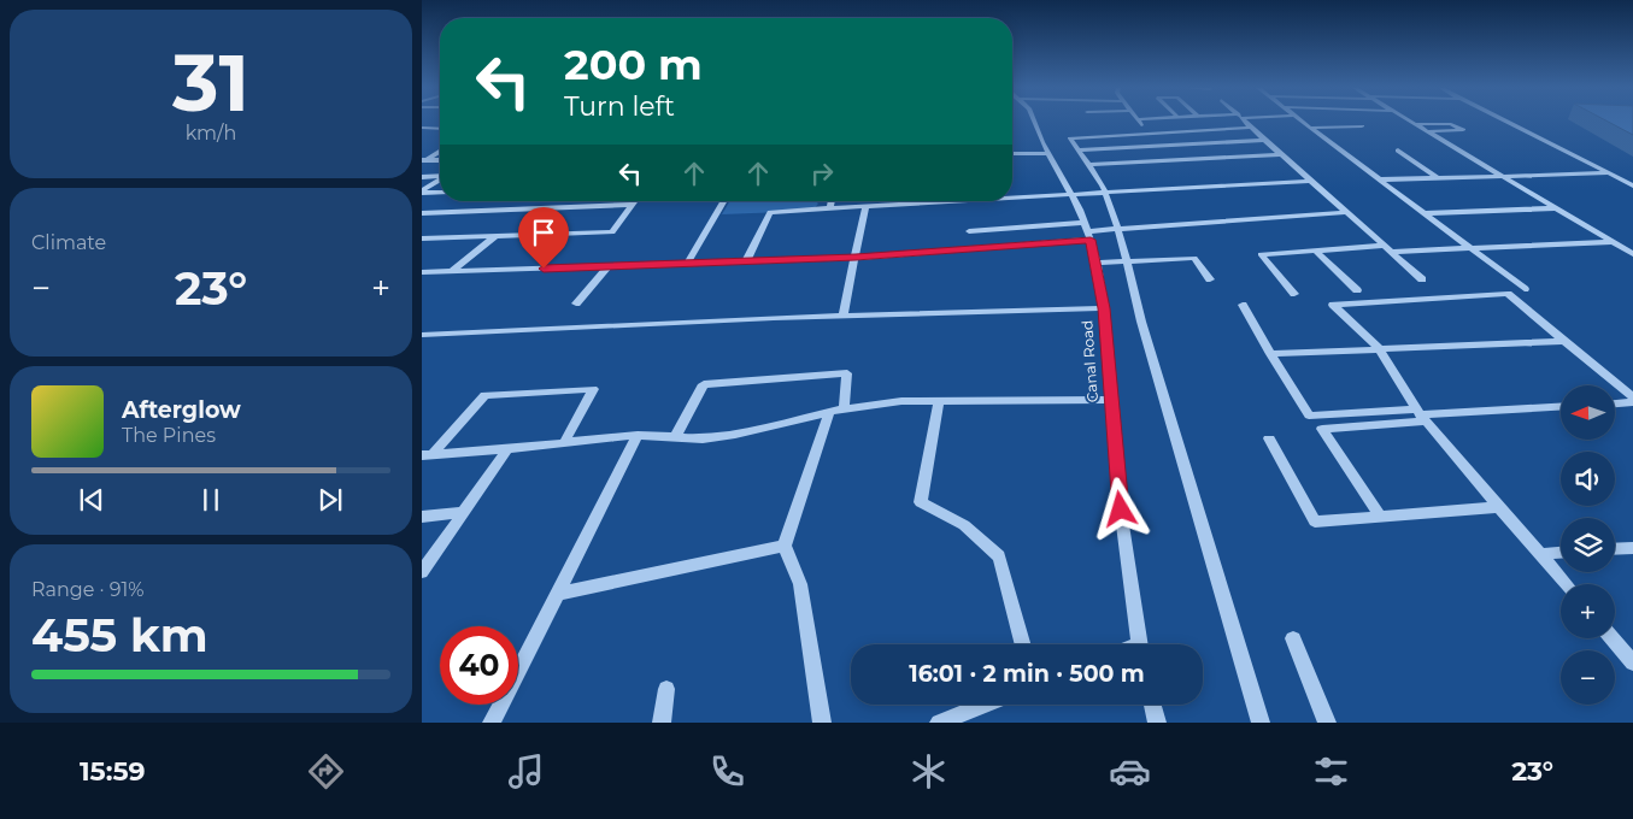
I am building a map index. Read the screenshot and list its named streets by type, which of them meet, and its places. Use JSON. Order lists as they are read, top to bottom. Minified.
{"streets":{"street":["Canal Road"]},"north":"left","page":{"tile":[["31","km/h"],"Climate",["Range · 91%","455 km"]],"turn":["200 m","Turn left"],"heat":["−","23°","+"],"song":["Afterglow","The Pines"],"map_buttons":["+","−"],"limit":"40","trip":"16:01 · 2 min · 500 m","tabs":["15:59","23°"]}}
